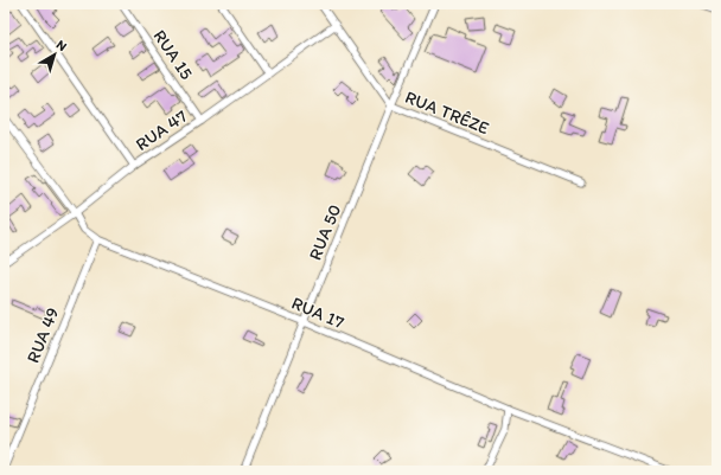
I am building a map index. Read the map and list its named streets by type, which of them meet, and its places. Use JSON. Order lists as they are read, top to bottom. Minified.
{"streets":{"street":["RUA 15","RUA TRÊZE","RUA 47","RUA 50","RUA 17","RUA 49"]},"crossings":[["RUA 15","RUA 47"],["RUA TRÊZE","RUA 47"],["RUA TRÊZE","RUA 50"],["RUA 47","RUA 17"],["RUA 50","RUA 17"],["RUA 17","RUA 49"]],"north":"top right"}
